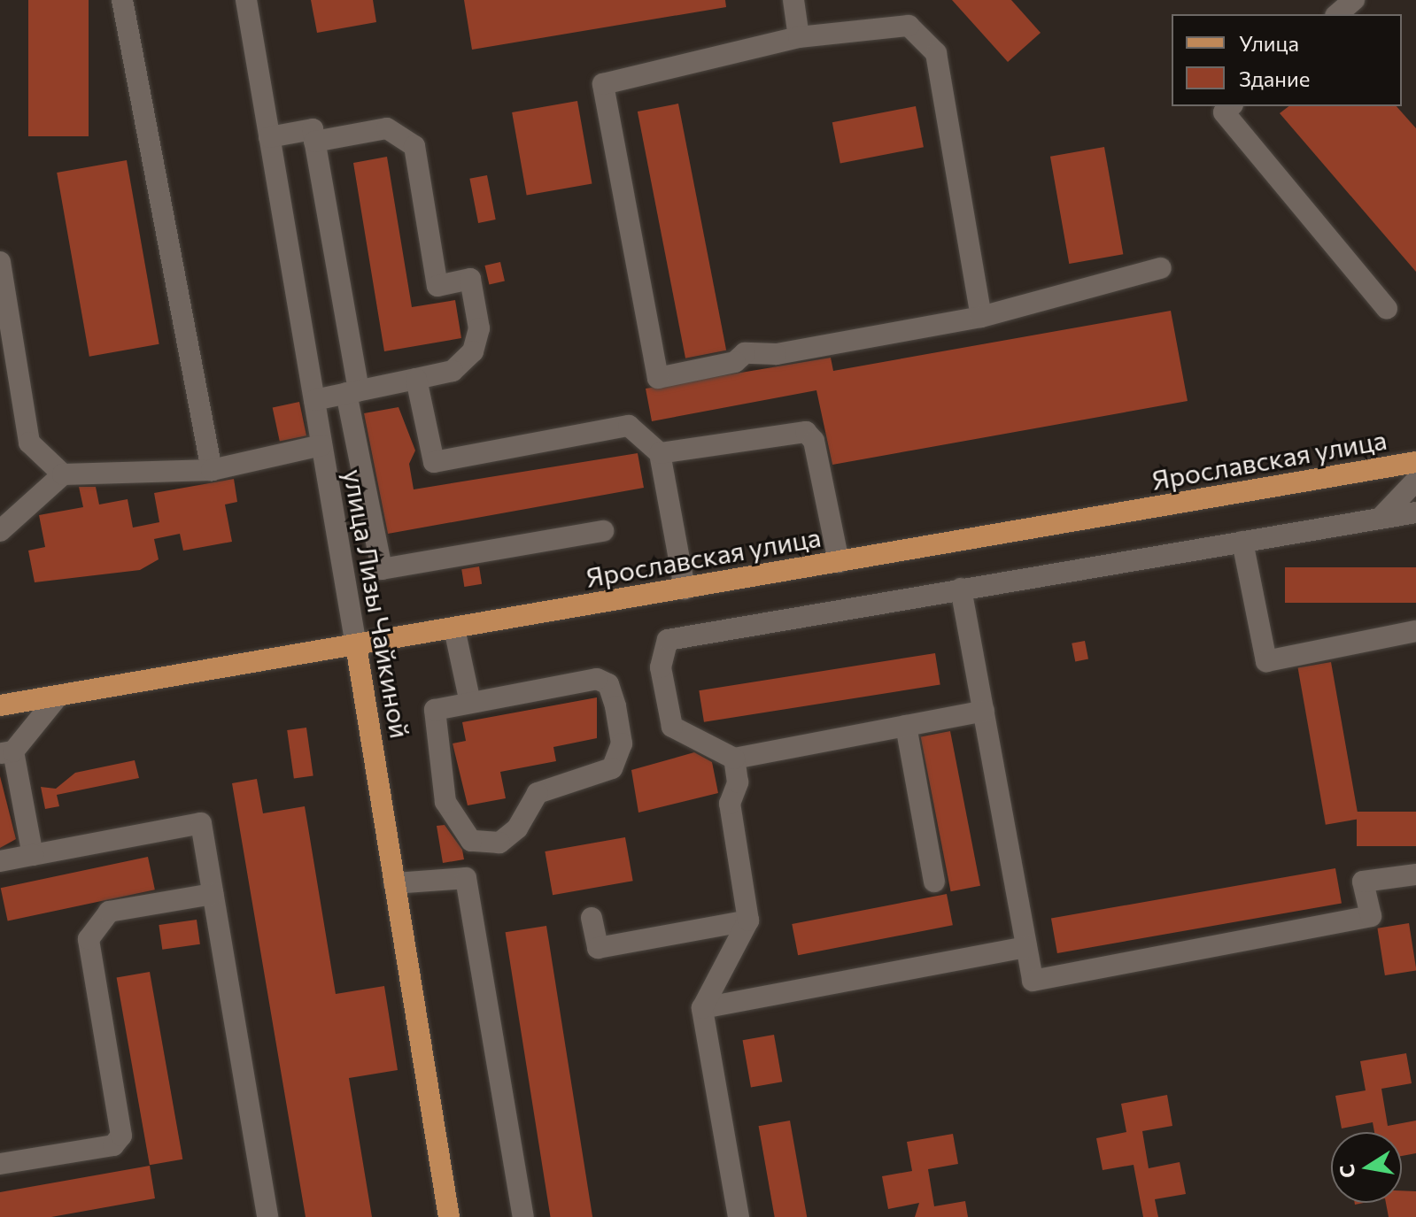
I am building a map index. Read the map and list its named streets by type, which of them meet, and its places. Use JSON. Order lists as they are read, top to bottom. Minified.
{"streets":{"main road":["Ярославская улица","улица Лизы Чайкиной"]},"crossings":[["Ярославская улица","улица Лизы Чайкиной"]],"legend":["Улица","Здание"],"north":"left"}
